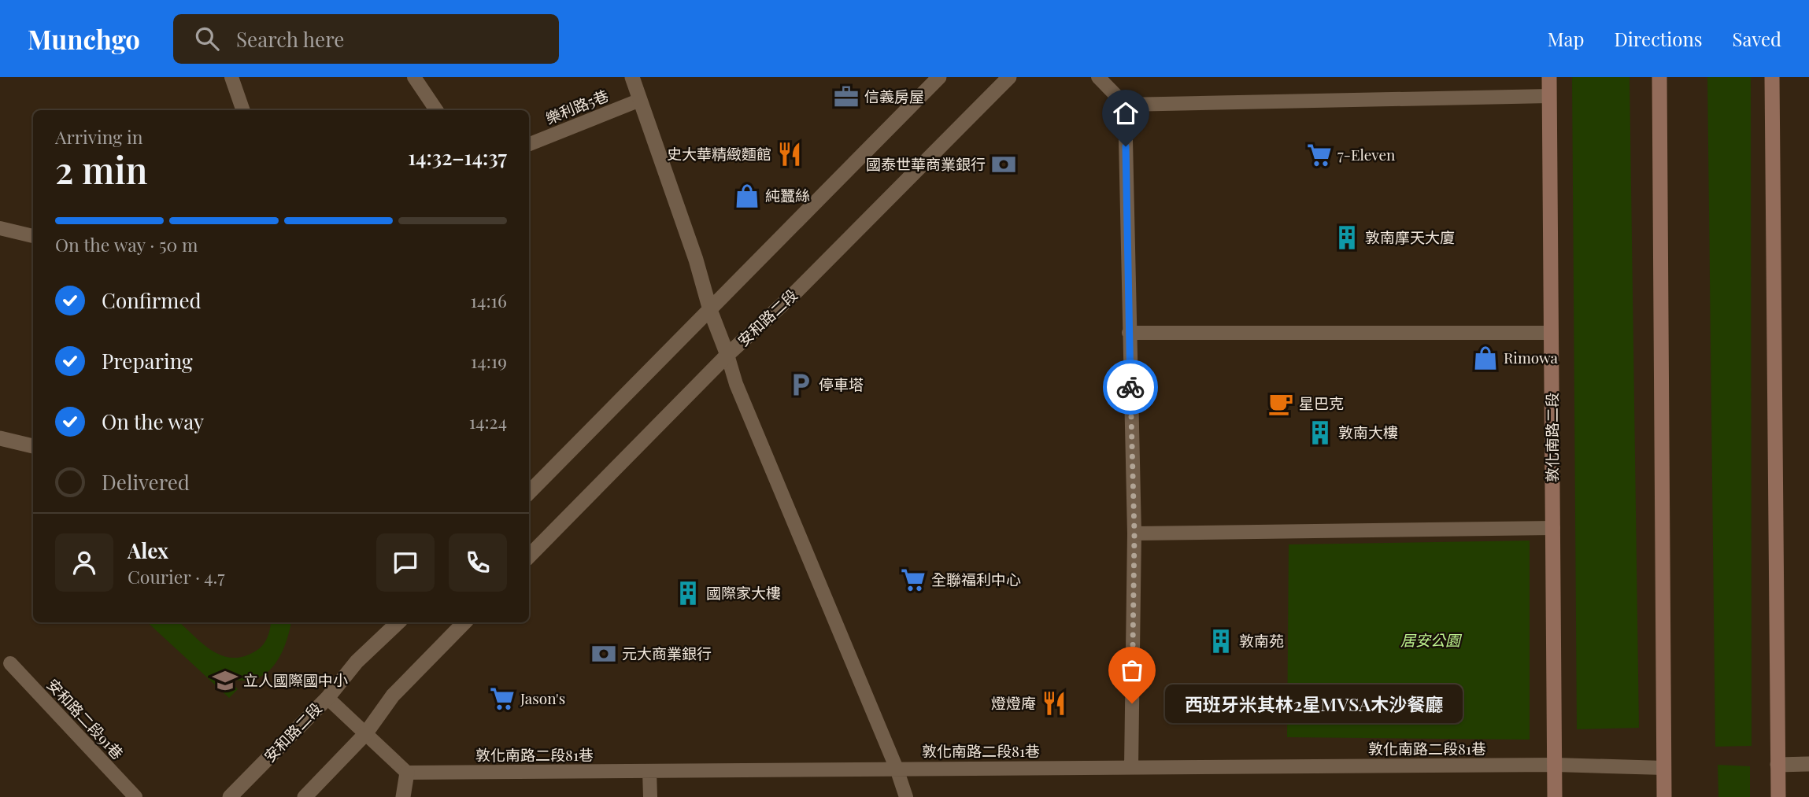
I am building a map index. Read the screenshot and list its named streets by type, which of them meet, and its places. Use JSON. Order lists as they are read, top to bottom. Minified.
{"streets":{"main road":["敦化南路二段"],"street":["安和路二段"],"lane":["樂利路5巷","安和路二段91巷","敦化南路二段81巷"]},"crossings":[["敦化南路二段","敦化南路二段81巷"]],"parks":["居安公園"],"places":{"office":["信義房屋"],"restaurant":["史大華精緻麵館","燈燈庵"],"supermarket":["7-Eleven","全聯福利中心","Jason's"],"bank":["國泰世華商業銀行","元大商業銀行"],"shop":["純蠶絲","Rimowa"],"building":["敦南摩天大廈","敦南大樓","國際家大樓","敦南苑"],"parking":["停車塔"],"cafe":["星巴克"],"school or university":["立人國際國中小"],"other":["西班牙米其林2星MVSA木沙餐廳"]},"page":{"header":"Munchgo","search":"Search here","nav":["Map","Directions","Saved"],"heading":["2 min","Arriving in","14:32–14:37"],"panel":["Alex","Courier · 4.7"],"bar":"On the way · 50 m","list":[["Confirmed","14:16"],["Preparing","14:19"],["On the way","14:24"],"Delivered"],"bubble":"西班牙米其林2星MVSA木沙餐廳"}}
